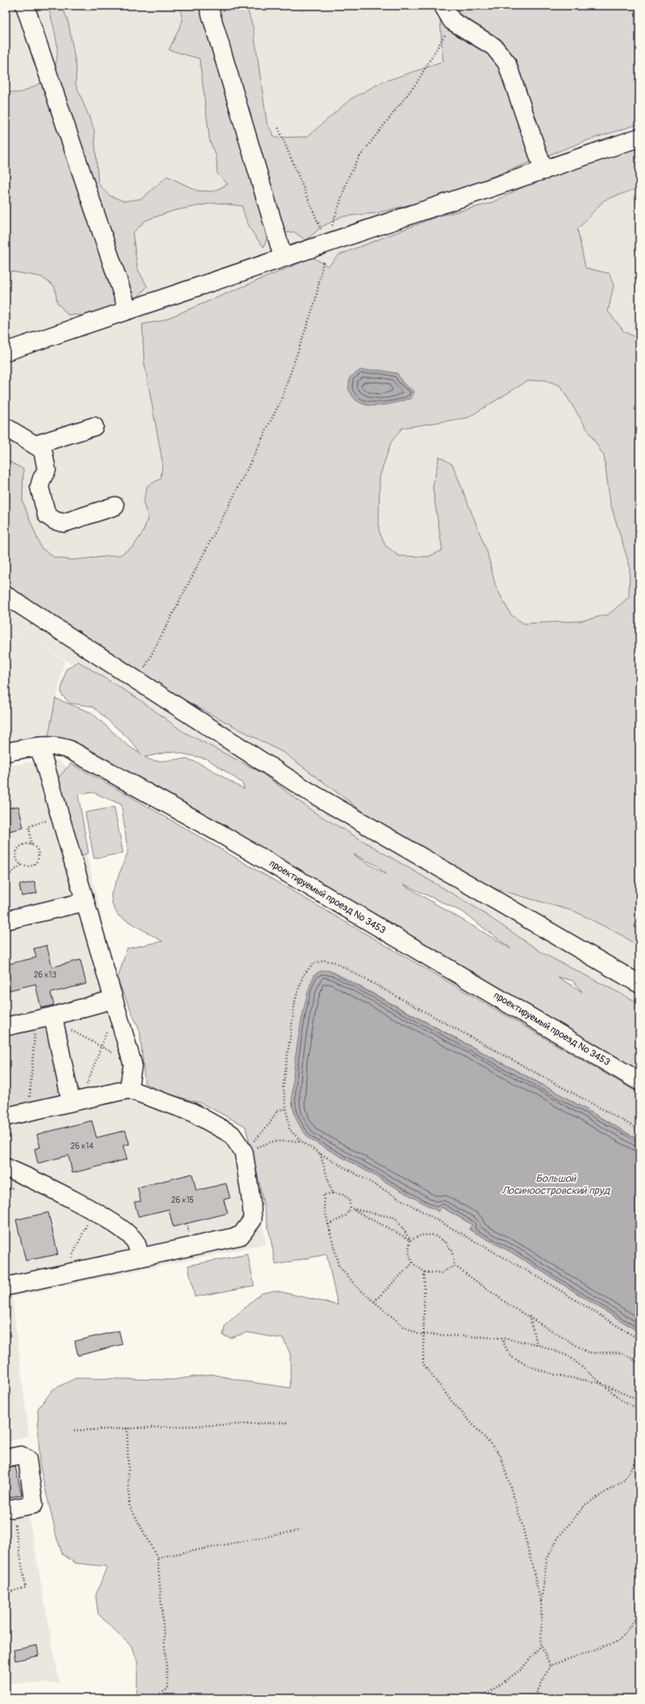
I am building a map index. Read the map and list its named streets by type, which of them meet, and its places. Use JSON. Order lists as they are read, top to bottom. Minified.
{"streets":{"street":["проектируемый проезд № 3453"]},"water":["Большой Лосиноостровский пруд"],"house_numbers":["26 к13","26 к14","26 к15"]}
